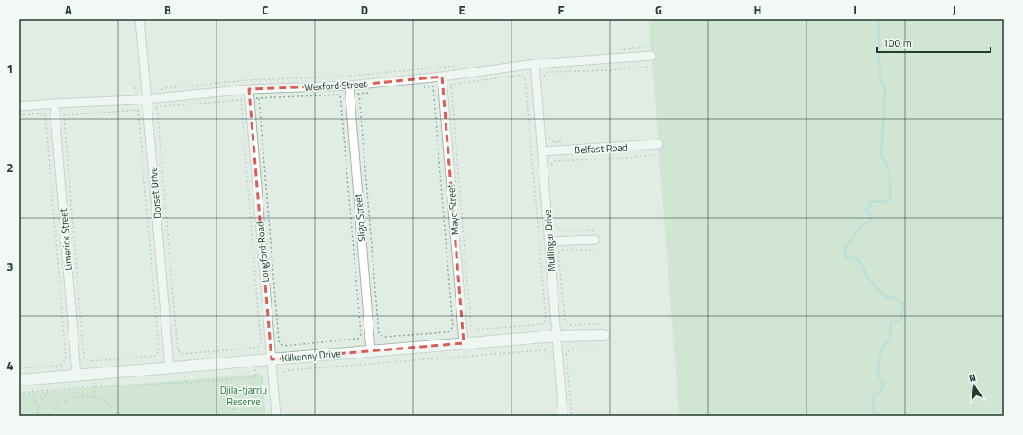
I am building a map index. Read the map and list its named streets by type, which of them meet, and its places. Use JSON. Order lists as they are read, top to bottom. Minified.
{"streets":{"street":["Wexford Street","Belfast Road","Dorset Drive","Mayo Street","Sligo Street","Limerick Street","Mullingar Drive","Longford Road","Kilkenny Drive"]},"crossings":[["Wexford Street","Dorset Drive"],["Wexford Street","Mayo Street"],["Wexford Street","Sligo Street"],["Wexford Street","Limerick Street"],["Wexford Street","Mullingar Drive"],["Wexford Street","Longford Road"],["Belfast Road","Mullingar Drive"],["Dorset Drive","Kilkenny Drive"],["Mayo Street","Kilkenny Drive"],["Sligo Street","Kilkenny Drive"],["Limerick Street","Kilkenny Drive"],["Mullingar Drive","Kilkenny Drive"],["Longford Road","Kilkenny Drive"]],"parks":["Djila-tjarriu Reserve"],"scale_bar":"100 m","north":"top","grid":{"columns":["A","B","C","D","E","F","G","H","I","J"],"rows":["1","2","3","4"]}}
